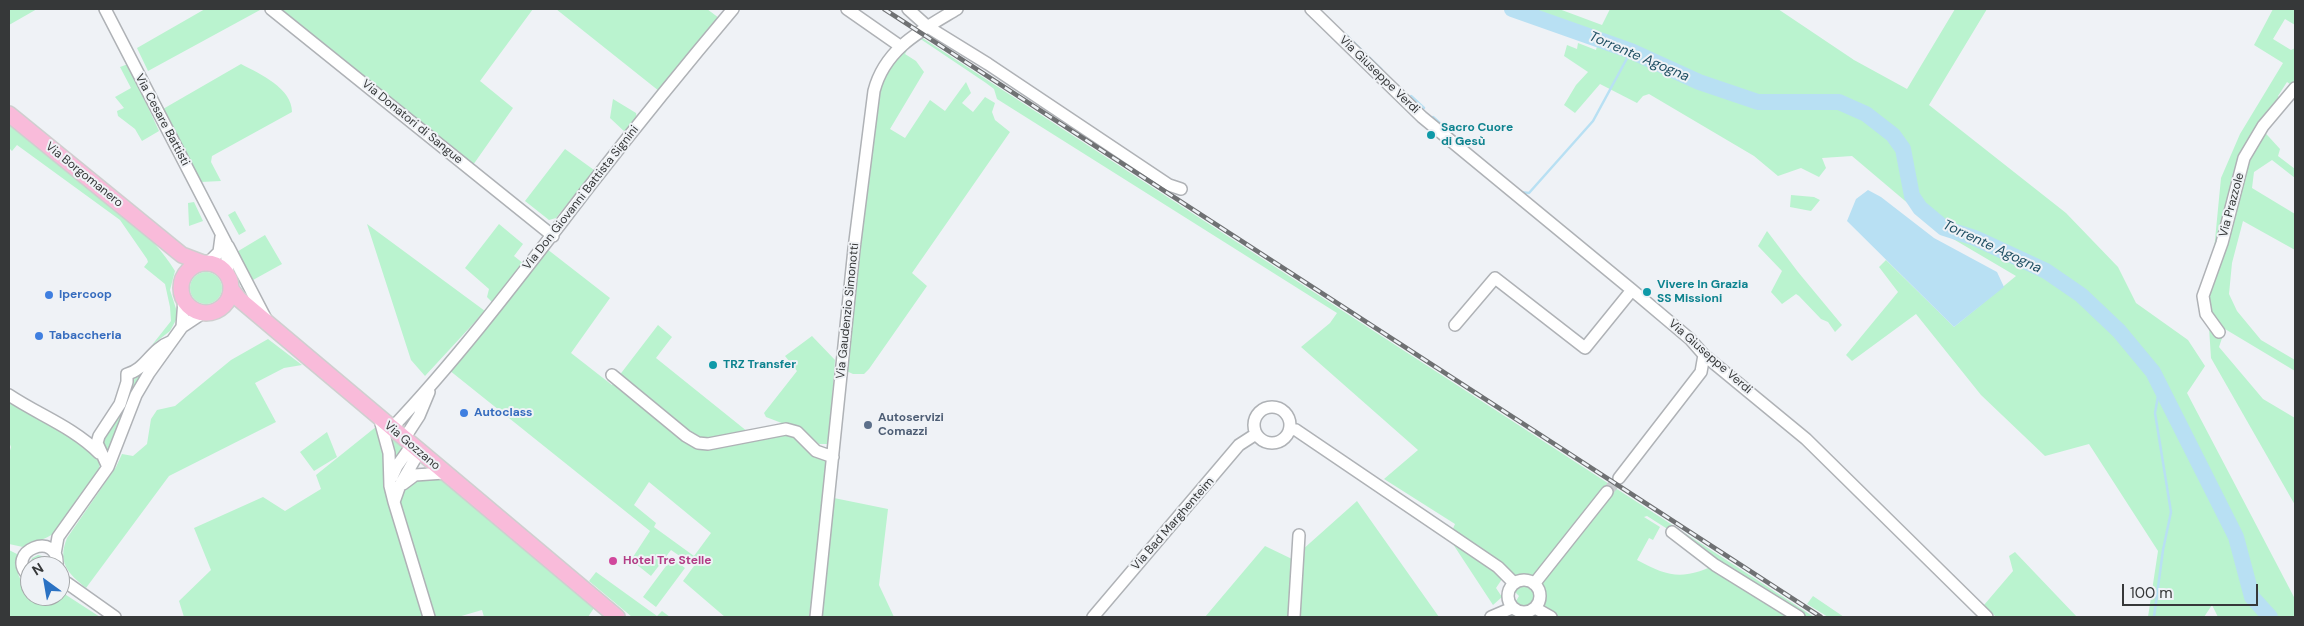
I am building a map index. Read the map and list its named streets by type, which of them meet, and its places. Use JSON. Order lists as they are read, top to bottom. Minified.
{"streets":{"main road":["Via Borgomanero","Via Gozzano"],"street":["Via Giuseppe Verdi","Via Cesare Battisti","Via Donatori di Sangue","Via Don Giovanni Battista Signini","Via Prazzole","Via Gaudenzio Simonotti","Via Bad Marghenteim"]},"crossings":[["Via Cesare Battisti","Via Borgomanero"],["Via Cesare Battisti","Via Gozzano"],["Via Donatori di Sangue","Via Don Giovanni Battista Signini"],["Via Don Giovanni Battista Signini","Via Gozzano"]],"water":["Torrente Agogna"],"places":["Sacro Cuore di Gesù","Vivere In Grazia SS Missioni","Ipercoop","Tabaccheria","TRZ Transfer","Autoclass","Autoservizi Comazzi","Hotel Tre Stelle"],"scale_bar":"100 m","north":"top left"}
